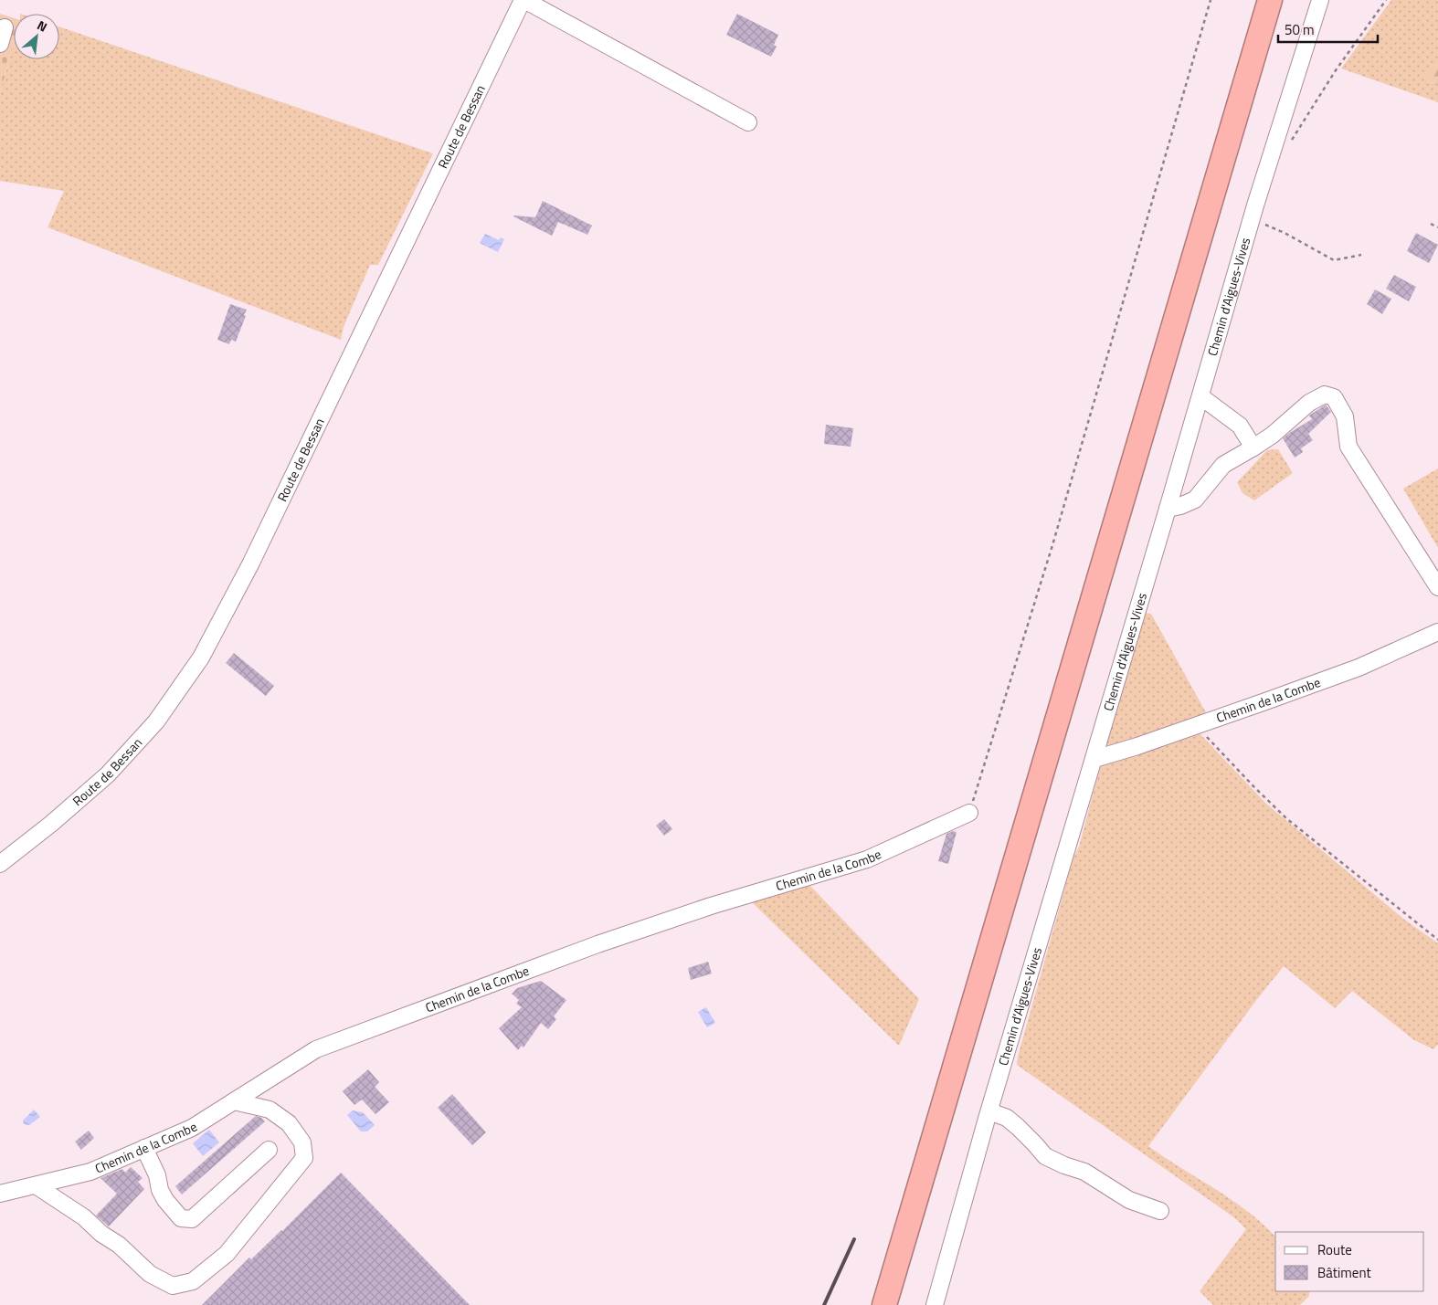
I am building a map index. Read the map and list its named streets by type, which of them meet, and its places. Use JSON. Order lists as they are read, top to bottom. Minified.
{"streets":{"street":["Route de Bessan","Chemin d'Aigues-Vives","Chemin de la Combe"]},"crossings":[["Chemin d'Aigues-Vives","Chemin de la Combe"]],"legend":["Route","Bâtiment"],"scale_bar":"50 m","north":"top right"}
